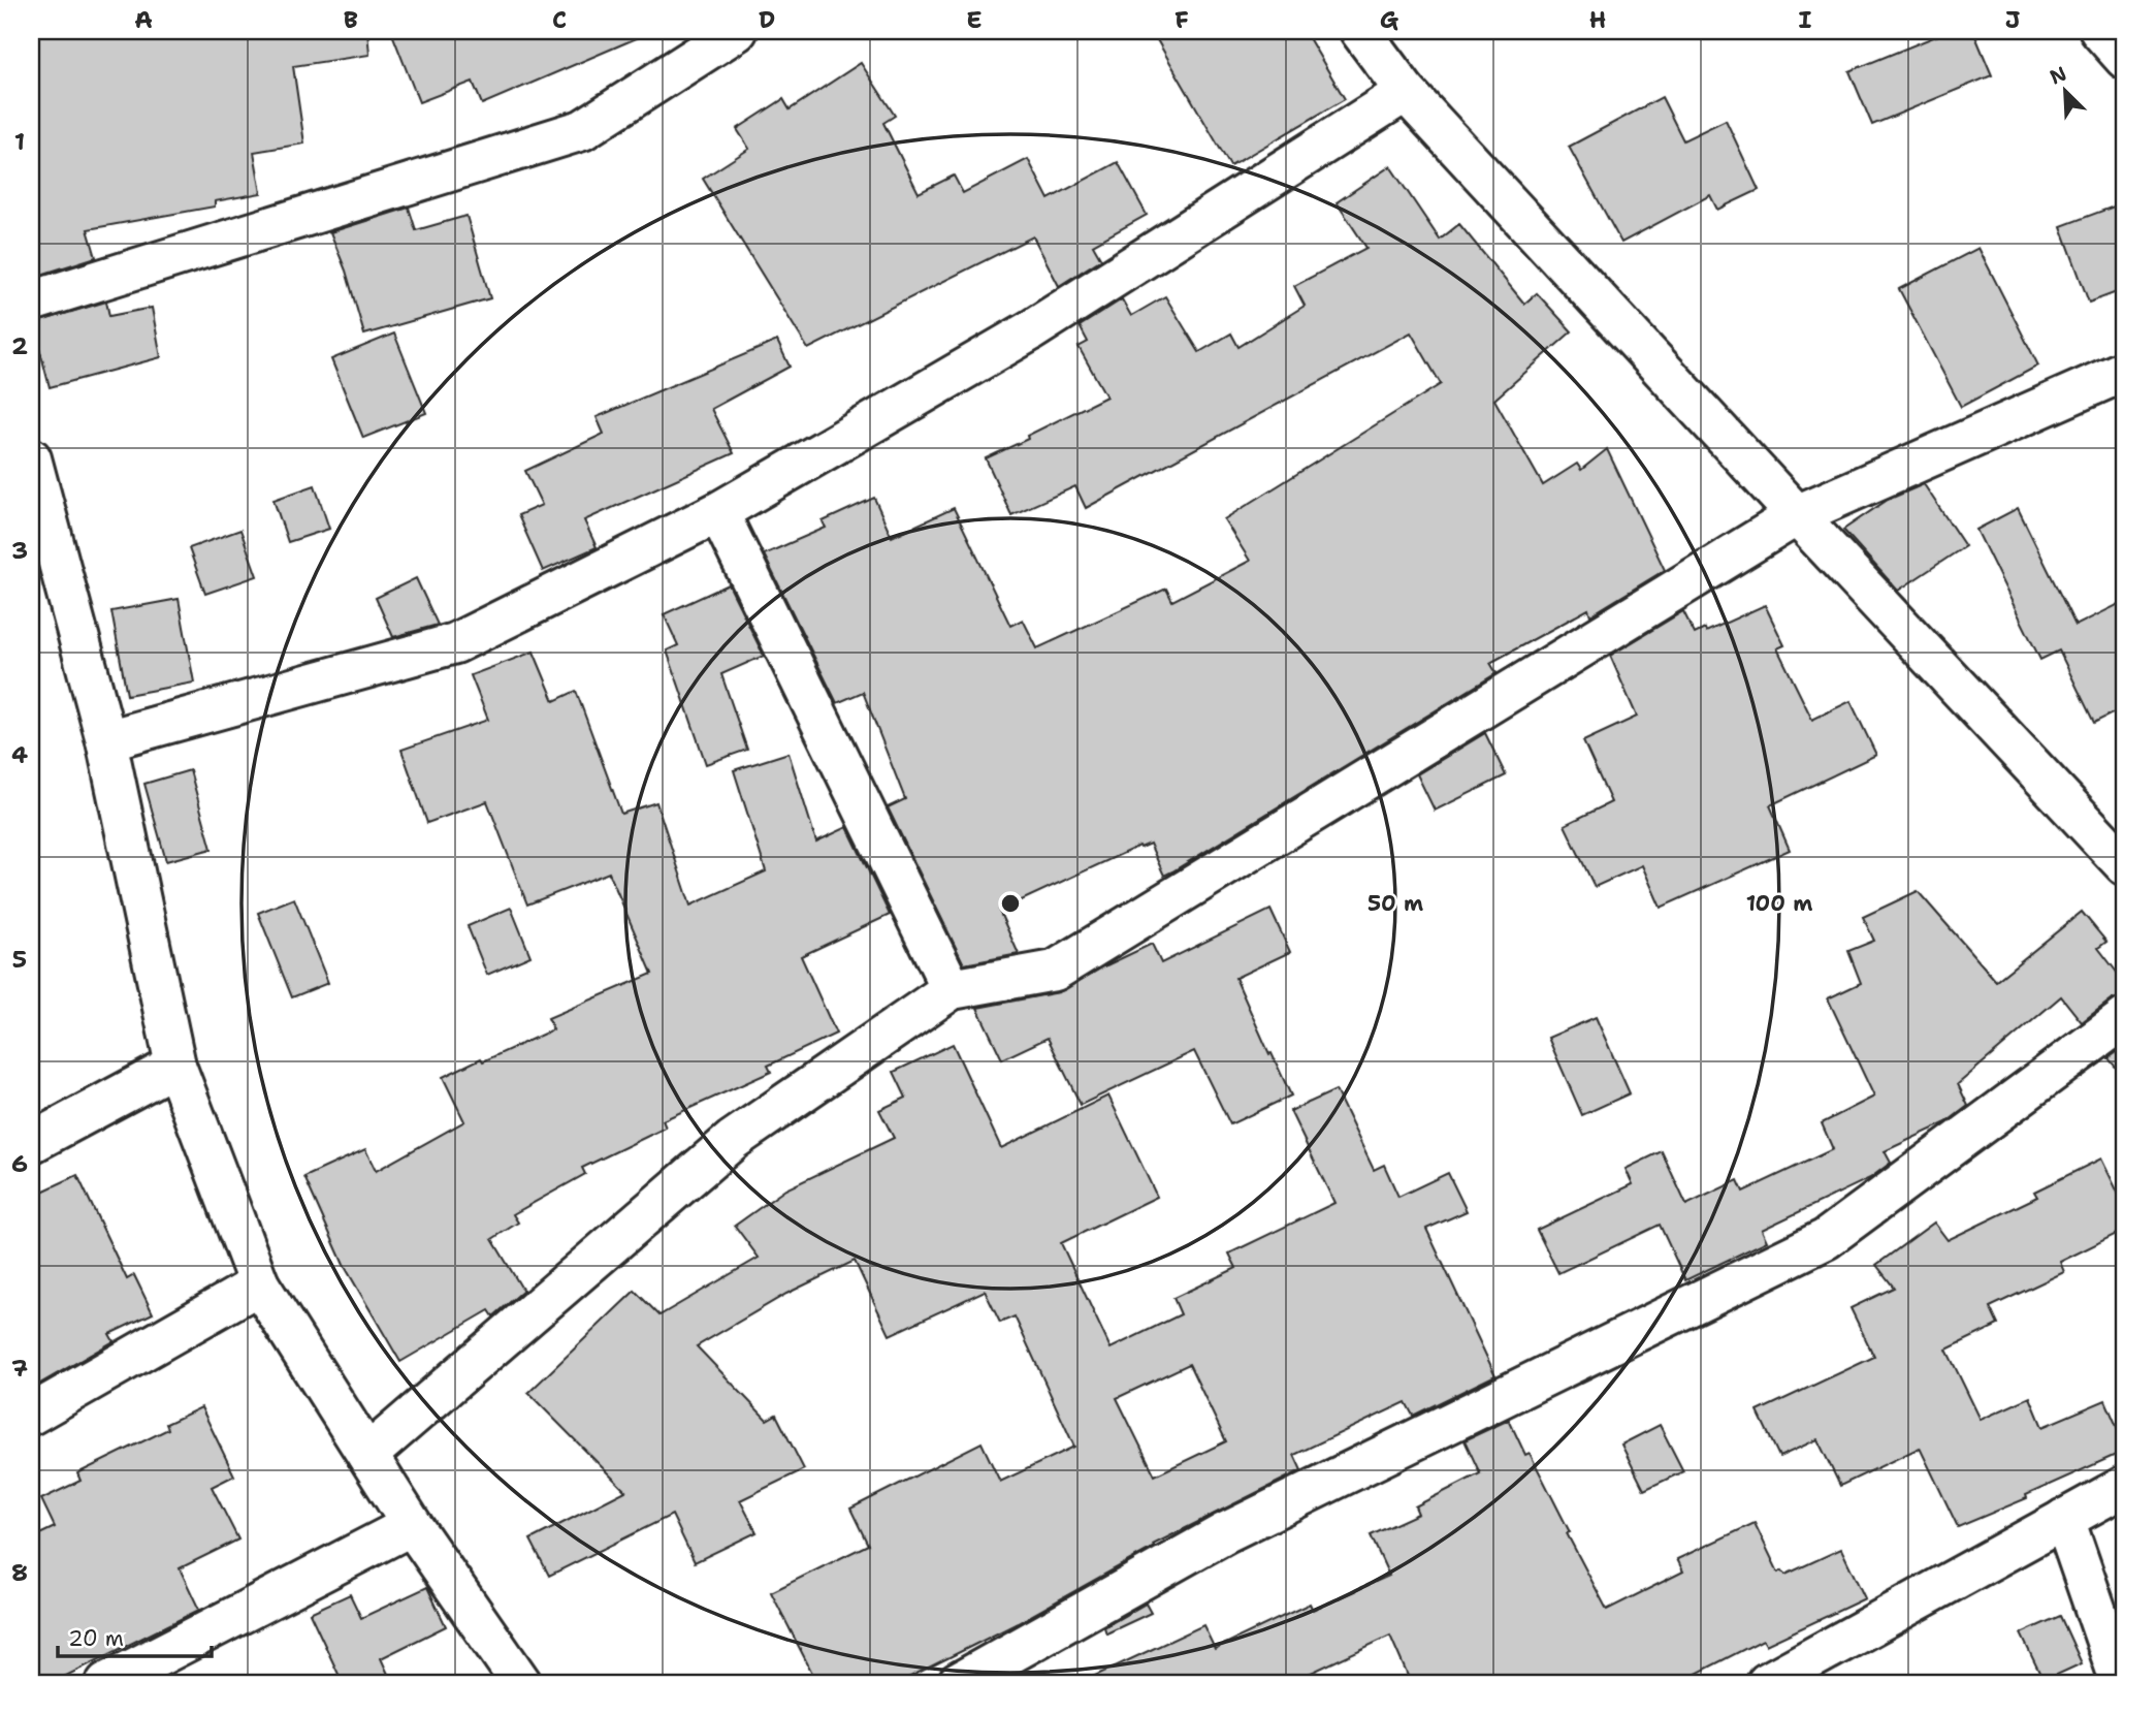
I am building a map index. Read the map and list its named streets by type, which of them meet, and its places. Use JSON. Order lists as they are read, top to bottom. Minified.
{"scale_bar":"20 m","north":"top left","grid":{"columns":["A","B","C","D","E","F","G","H","I","J"],"rows":["1","2","3","4","5","6","7","8"]},"rings":["50 m","100 m"]}
